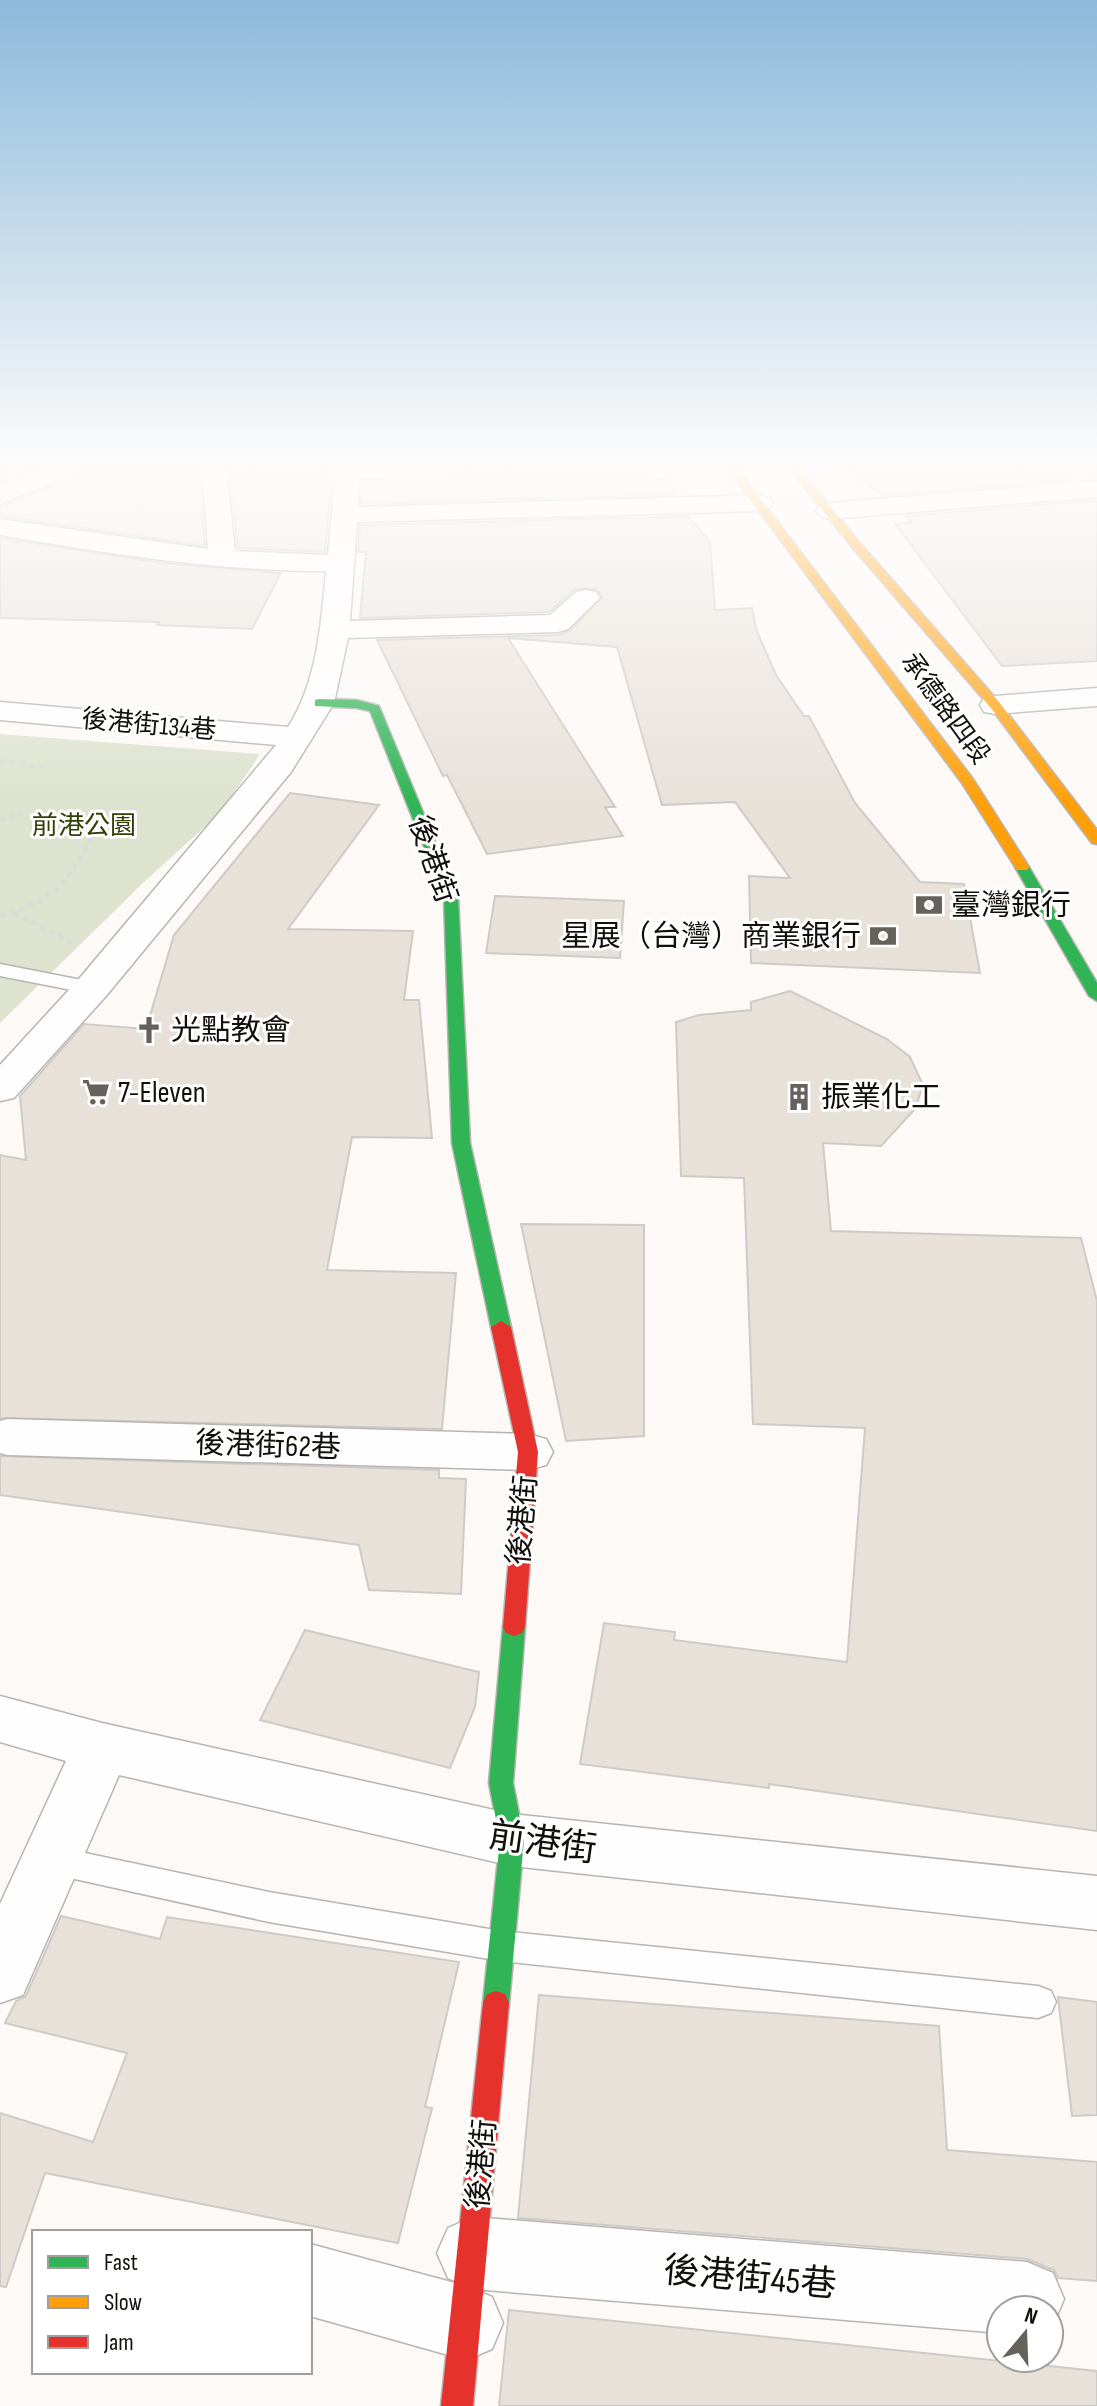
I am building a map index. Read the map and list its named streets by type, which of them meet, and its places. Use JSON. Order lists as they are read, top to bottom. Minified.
{"streets":{"main road":["承德路四段","後港街"],"street":["後港街134巷","後港街62巷","前港街","後港街45巷"]},"crossings":[["後港街","後港街62巷"],["後港街","前港街"],["後港街","後港街45巷"]],"parks":["前港公園"],"places":{"bank":["臺灣銀行","星展（台灣）商業銀行"],"church":["光點教會"],"supermarket":["7-Eleven"],"building":["振業化工"]},"legend":["Fast","Slow","Jam"],"north":"top"}
